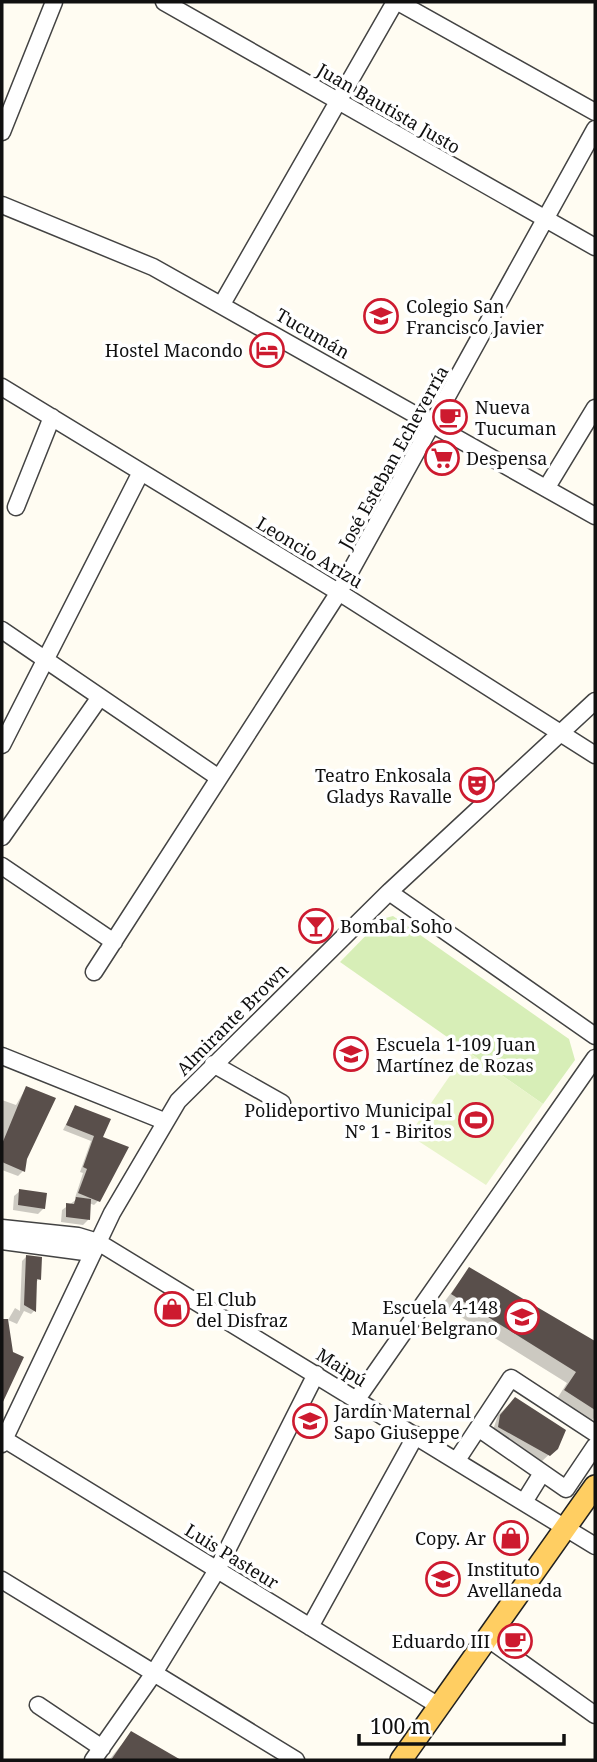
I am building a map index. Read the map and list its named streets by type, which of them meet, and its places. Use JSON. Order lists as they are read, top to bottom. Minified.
{"streets":{"street":["Juan Bautista Justo","Tucumán","José Esteban Echeverría","Leoncio Arizu","Almirante Brown","Maipú","Luis Pasteur"]},"crossings":[["Juan Bautista Justo","José Esteban Echeverría"],["Tucumán","José Esteban Echeverría"],["José Esteban Echeverría","Leoncio Arizu"],["Leoncio Arizu","Almirante Brown"],["Almirante Brown","Maipú"],["Almirante Brown","Luis Pasteur"]],"places":{"school or university":["Colegio San Francisco Javier","Escuela 1-109 Juan Martínez de Rozas","Escuela 4-148 Manuel Belgrano","Jardín Maternal Sapo Giuseppe","Instituto Avellaneda"],"hotel":["Hostel Macondo"],"cafe":["Nueva Tucuman","Eduardo III"],"supermarket":["Despensa"],"theatre":["Teatro Enkosala Gladys Ravalle"],"bar":["Bombal Soho"],"sports":["Polideportivo Municipal N° 1 - Biritos"],"shop":["El Club del Disfraz","Copy. Ar"]},"scale_bar":"100 m"}
